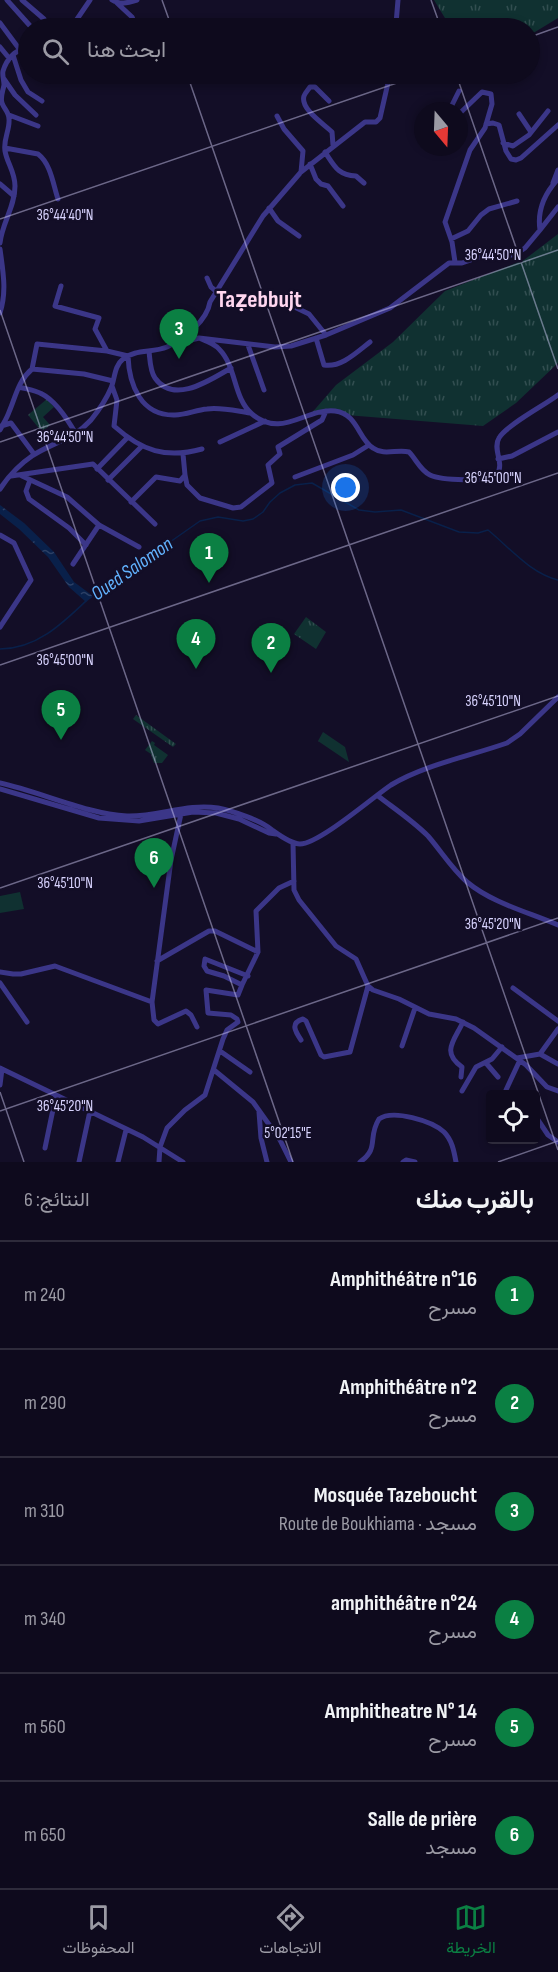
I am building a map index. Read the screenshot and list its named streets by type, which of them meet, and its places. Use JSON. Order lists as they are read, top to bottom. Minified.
{"districts":["Taẓebbujt"],"water":["Oued Salomon"],"north":"bottom","page":{"search":"ابحث هنا","pins":["3","1","4","2","5","6"],"heading":["بالقرب منك","النتائج: 6"],"list":[{"mark":"1","name":"Amphithéâtre n°16","note":"مسرح","value":"240 m"},{"mark":"2","name":"Amphithéâtre n°2","note":"مسرح","value":"290 m"},{"mark":"3","name":"Mosquée Tazeboucht","note":"مسجد · Route de Boukhiama","value":"310 m"},{"mark":"4","name":"amphithéâtre n°24","note":"مسرح","value":"340 m"},{"mark":"5","name":"Amphitheatre N° 14","note":"مسرح","value":"560 m"},{"mark":"6","name":"Salle de prière","note":"مسجد","value":"650 m"}],"nav":["الخريطة","الاتجاهات","المحفوظات"]},"coordinates":["36°44'40\"N","36°44'50\"N","36°45'00\"N","36°45'10\"N","36°45'20\"N","5°02'15\"E"]}
